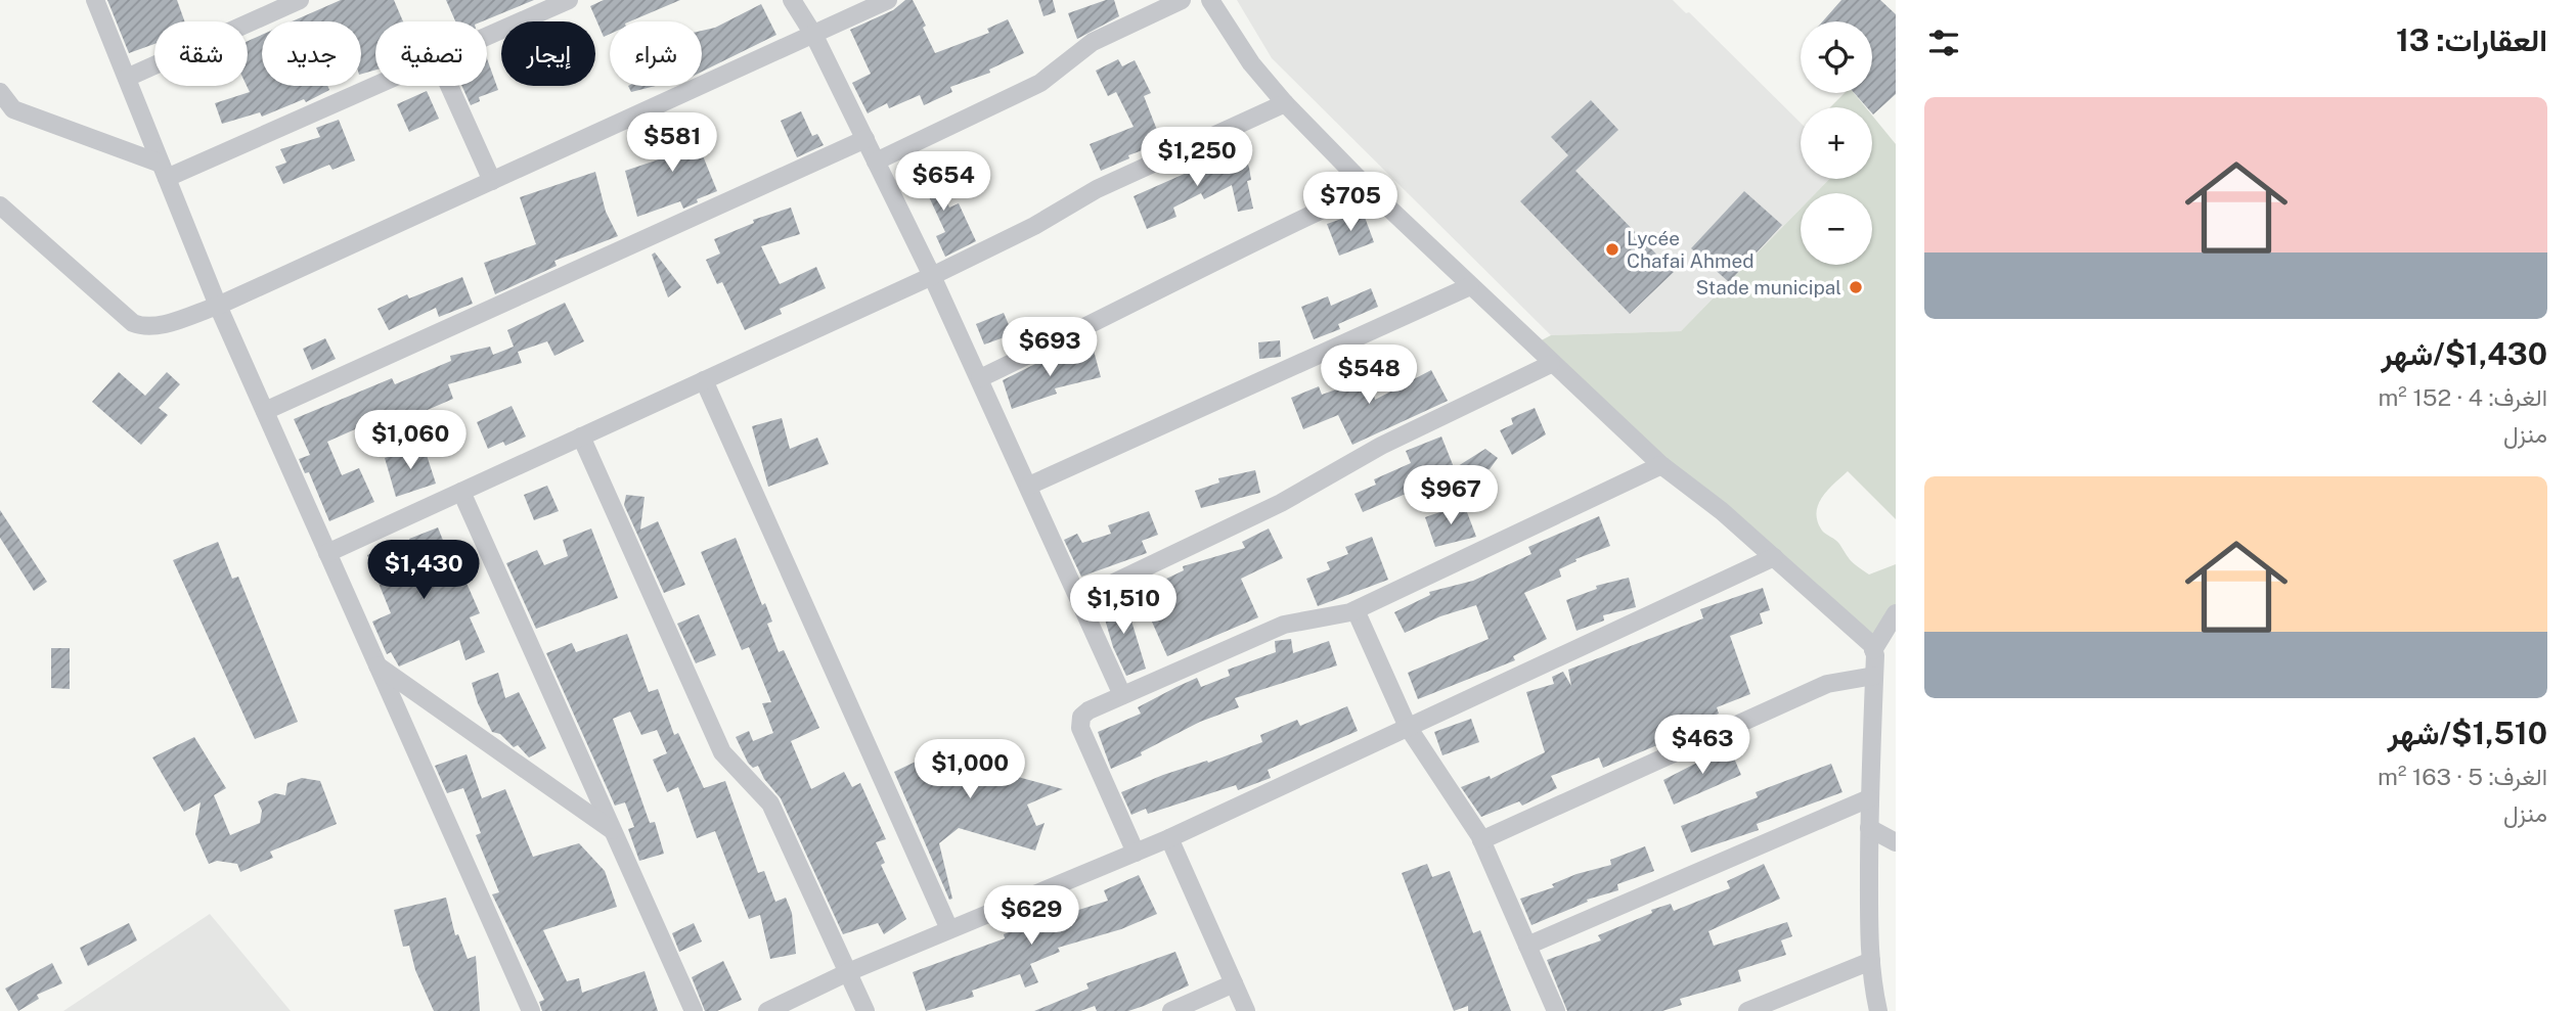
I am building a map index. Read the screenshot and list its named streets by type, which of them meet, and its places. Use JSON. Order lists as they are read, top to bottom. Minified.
{"places":["Lycée Chafai Ahmed","Stade municipal"],"page":{"heading":"العقارات: 13","map_buttons":["+","−"],"chip":["شراء","إيجار","تصفية","جديد","شقة"],"list":[{"name":"$1,430/شهر","note":"الغرف: 4 · 152 m² · منزل"},{"name":"$1,510/شهر","note":"الغرف: 5 · 163 m² · منزل"}],"price":["$581","$1,250","$654","$705","$693","$548","$1,060","$967","$1,430","$1,510","$463","$1,000","$629"]}}
